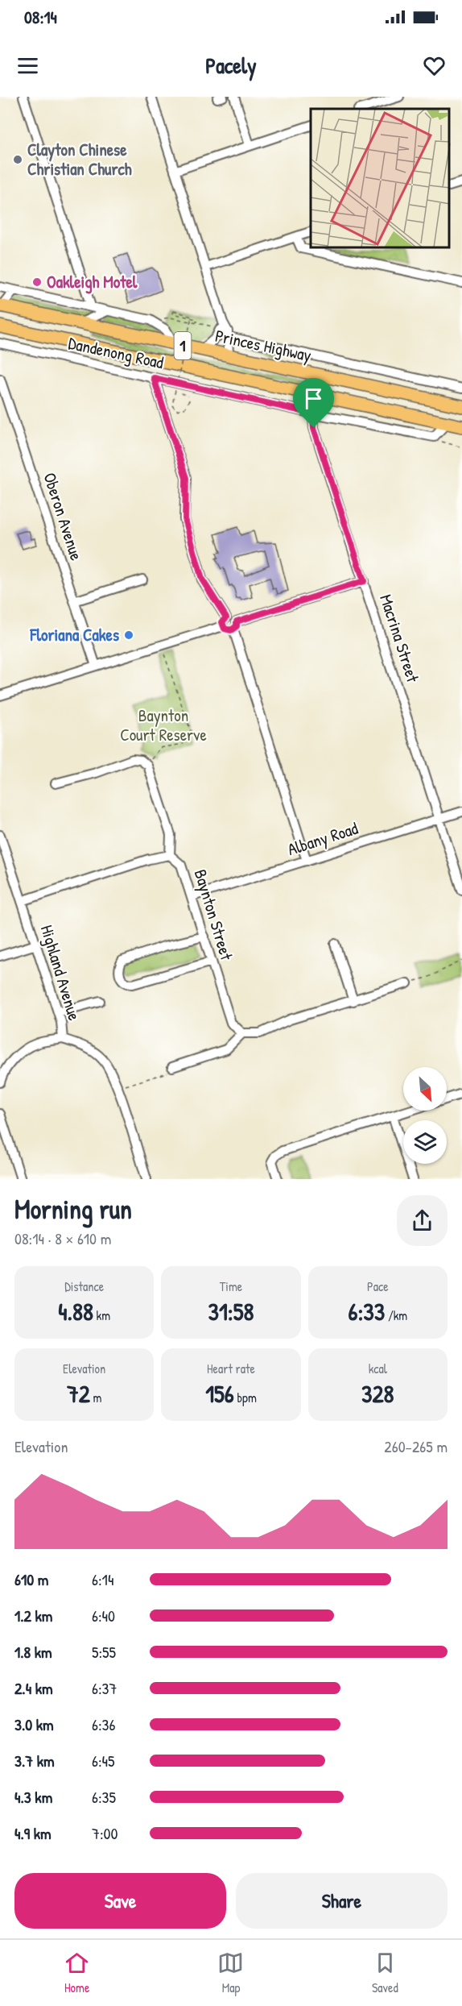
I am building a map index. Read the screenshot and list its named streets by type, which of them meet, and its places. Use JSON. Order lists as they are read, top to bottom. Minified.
{"streets":{"highway":["1","Princes Highway"],"street":["Dandenong Road","Oberon Avenue","Macrina Street","Albany Road","Baynton Street","Highland Avenue"]},"crossings":[["1","Macrina Street"],["Princes Highway","Dandenong Road"],["Dandenong Road","Macrina Street"],["Macrina Street","Albany Road"],["Albany Road","Baynton Street"]],"parks":["Baynton Court Reserve"],"places":["Clayton Chinese Christian Church","Oakleigh Motel","Floriana Cakes"],"north":"bottom right","page":{"status":"08:14","header":"Pacely","heading":["Morning run","08:14 · 8 × 610 m"],"stats":[["Distance","4.88 km"],["Time","31:58"],["Pace","6:33 /km"],["Elevation","72 m"],["Heart rate","156 bpm"],["kcal","328"]],"chart":["Elevation","260–265 m"],"list":[{"name":"610 m","note":"6:14"},{"name":"1.2 km","note":"6:40"},{"name":"1.8 km","note":"5:55"},{"name":"2.4 km","note":"6:37"},{"name":"3.0 km","note":"6:36"},{"name":"3.7 km","note":"6:45"},{"name":"4.3 km","note":"6:35"},{"name":"4.9 km","note":"7:00"}],"buttons":["Save","Share"],"tabs":["Home","Map","Saved"]}}
